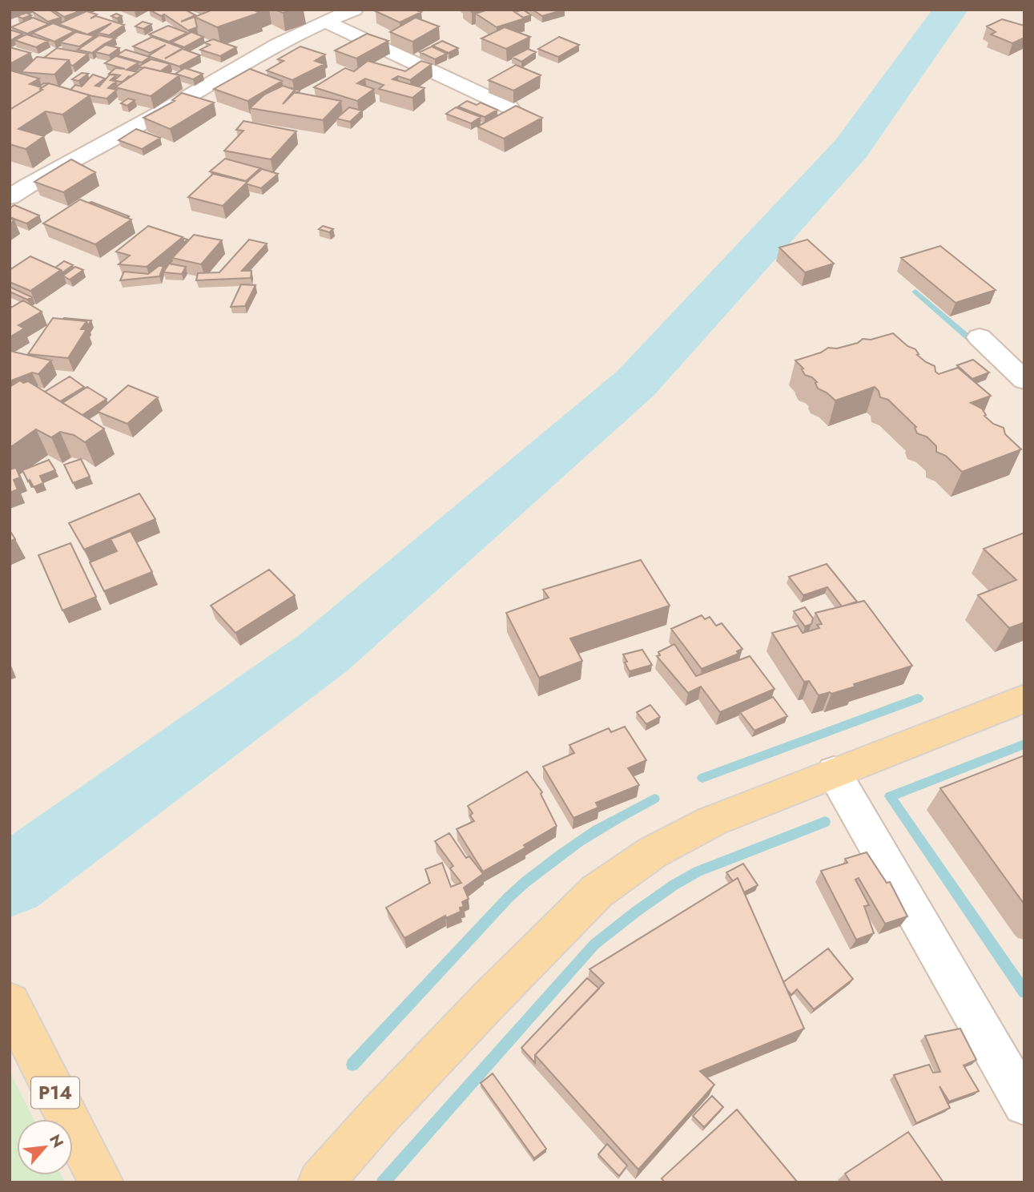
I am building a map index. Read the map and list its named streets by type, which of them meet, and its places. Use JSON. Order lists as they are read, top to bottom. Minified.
{"streets":{"main road":["P14"]},"north":"top right"}
